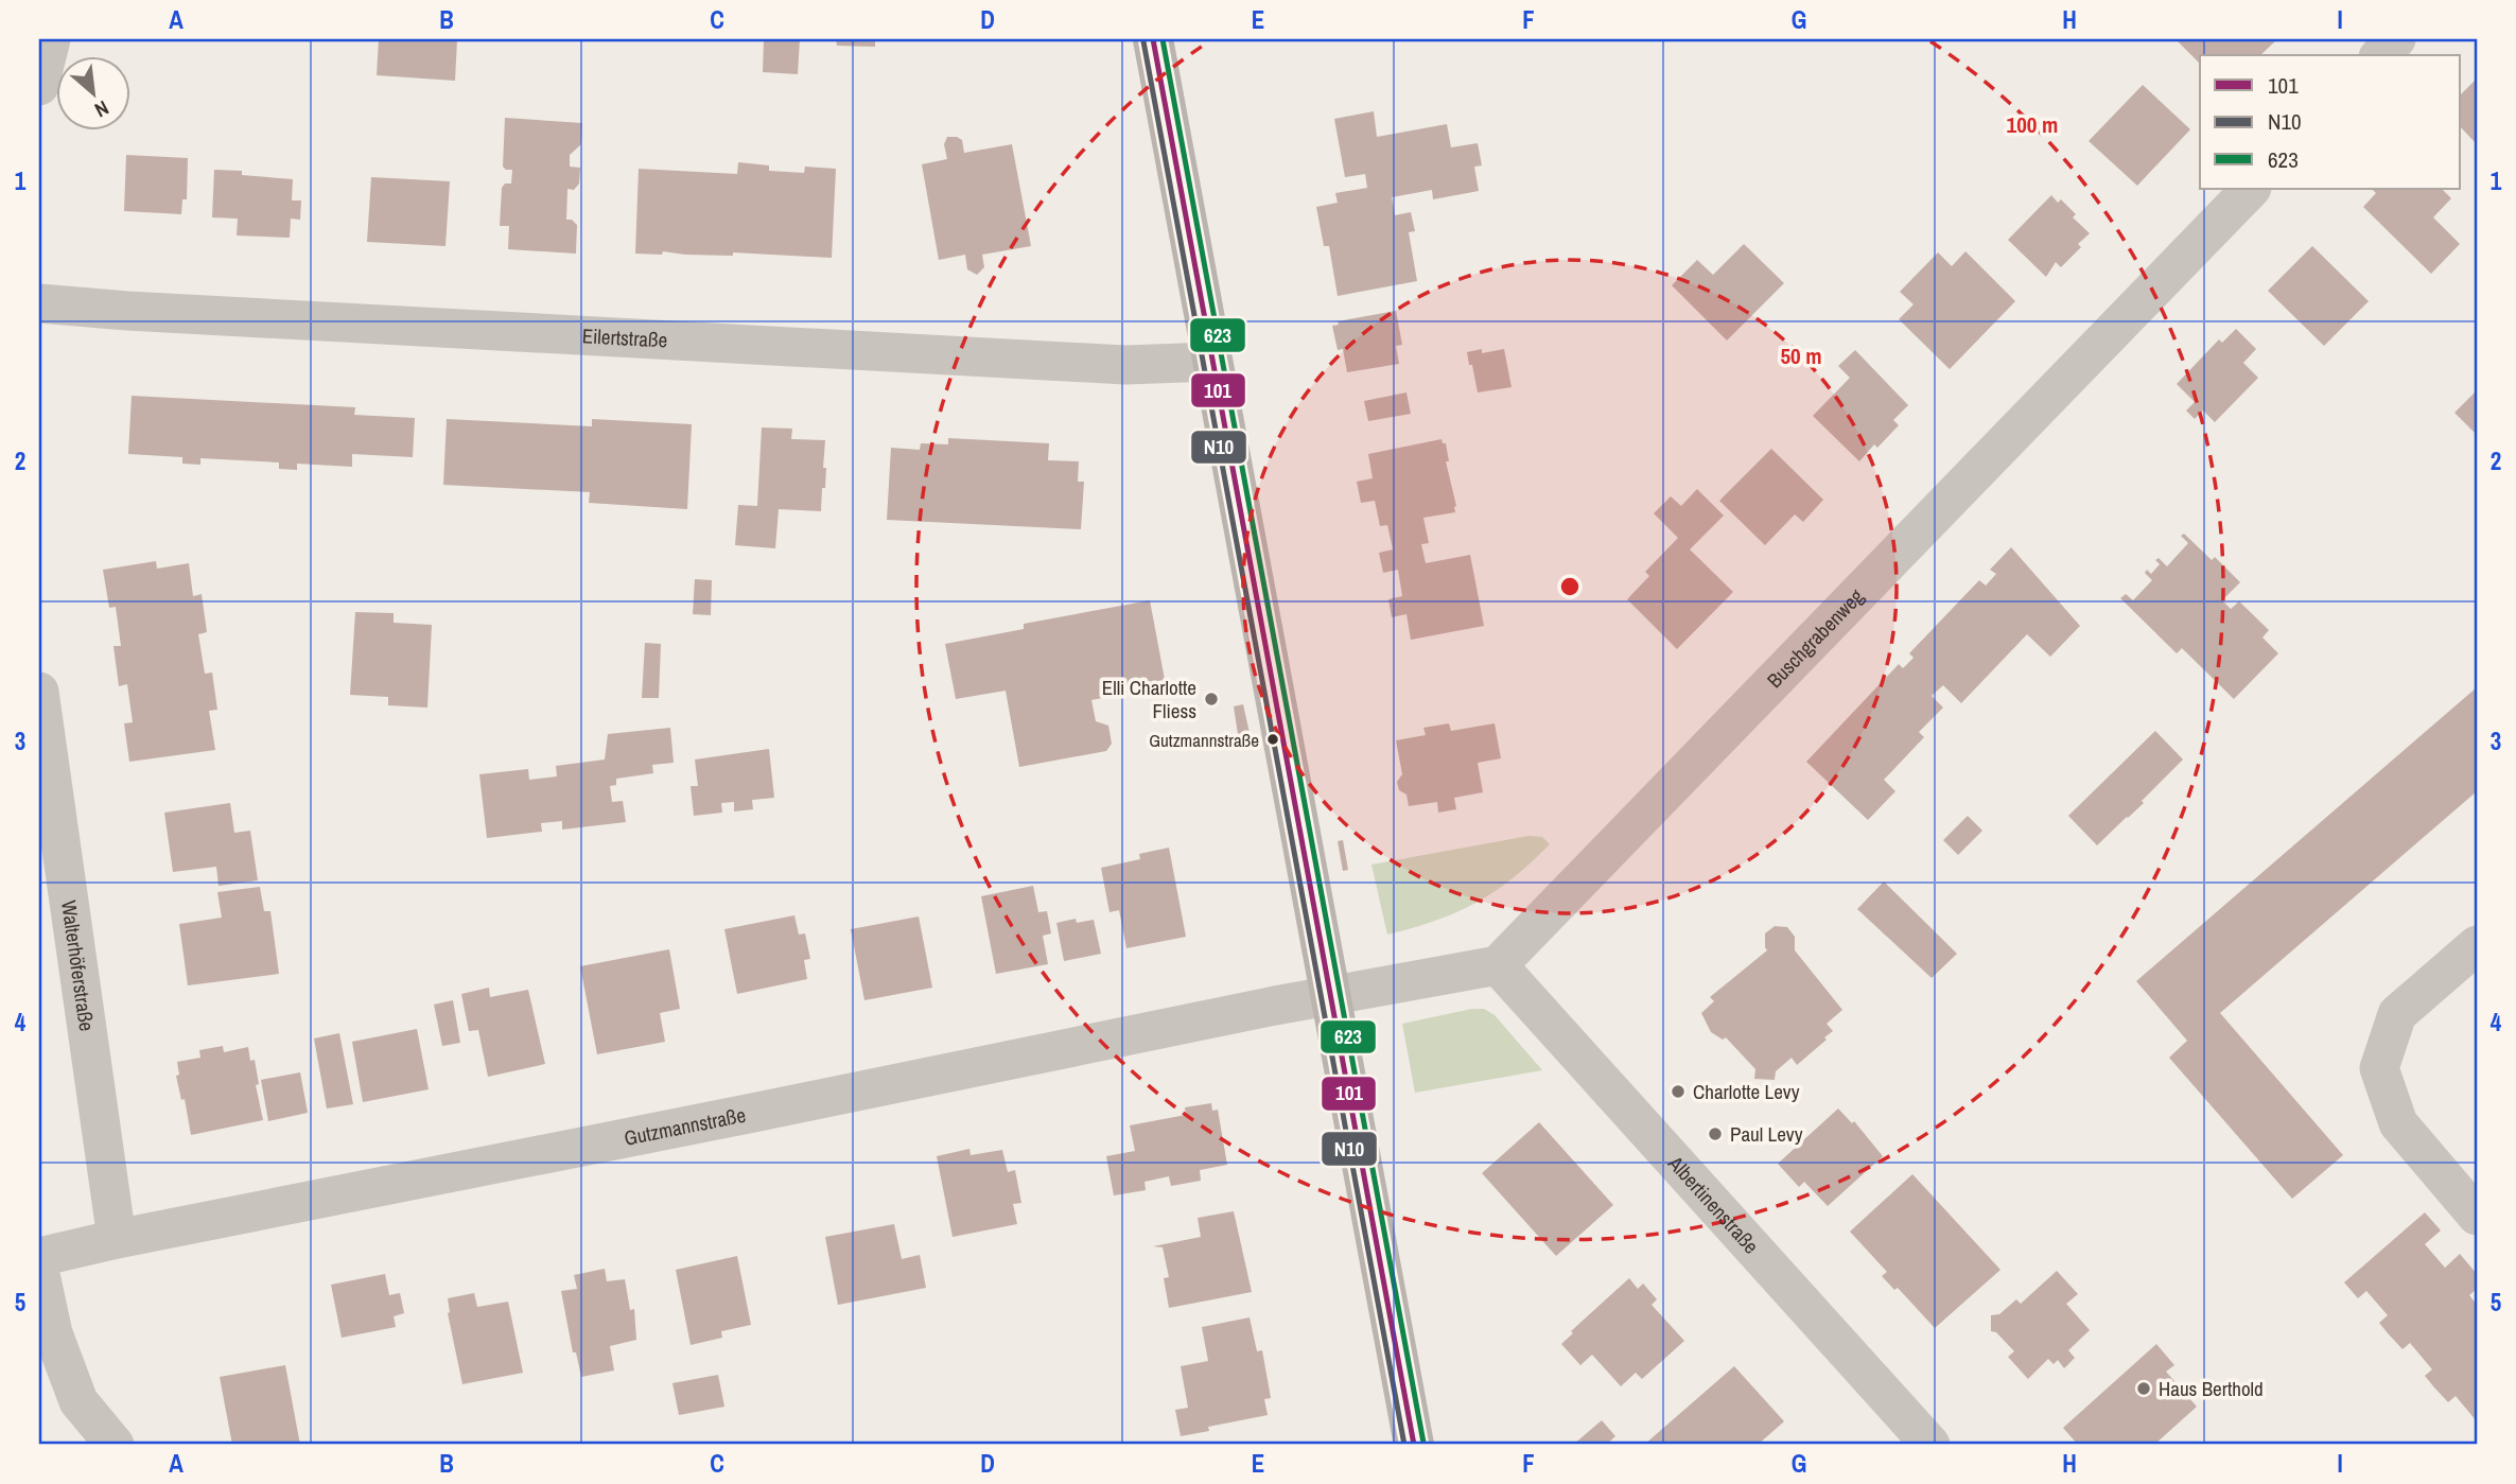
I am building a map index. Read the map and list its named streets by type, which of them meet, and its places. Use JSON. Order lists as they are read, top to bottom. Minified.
{"streets":{"street":["Eilertstraße","Buschgrabenweg","Walterhöferstraße","Gutzmannstraße","Albertinenstraße"]},"crossings":[["Buschgrabenweg","Albertinenstraße"],["Walterhöferstraße","Gutzmannstraße"]],"places":["Elli Charlotte Fliess","Gutzmannstraße","Charlotte Levy","Paul Levy","Haus Berthold"],"lines":["transit line 101","transit line 623","transit line N10"],"legend":["101","N10","623"],"north":"bottom right","grid":{"columns":["A","B","C","D","E","F","G","H","I"],"rows":["1","2","3","4","5"]},"rings":["100 m","50 m"]}
